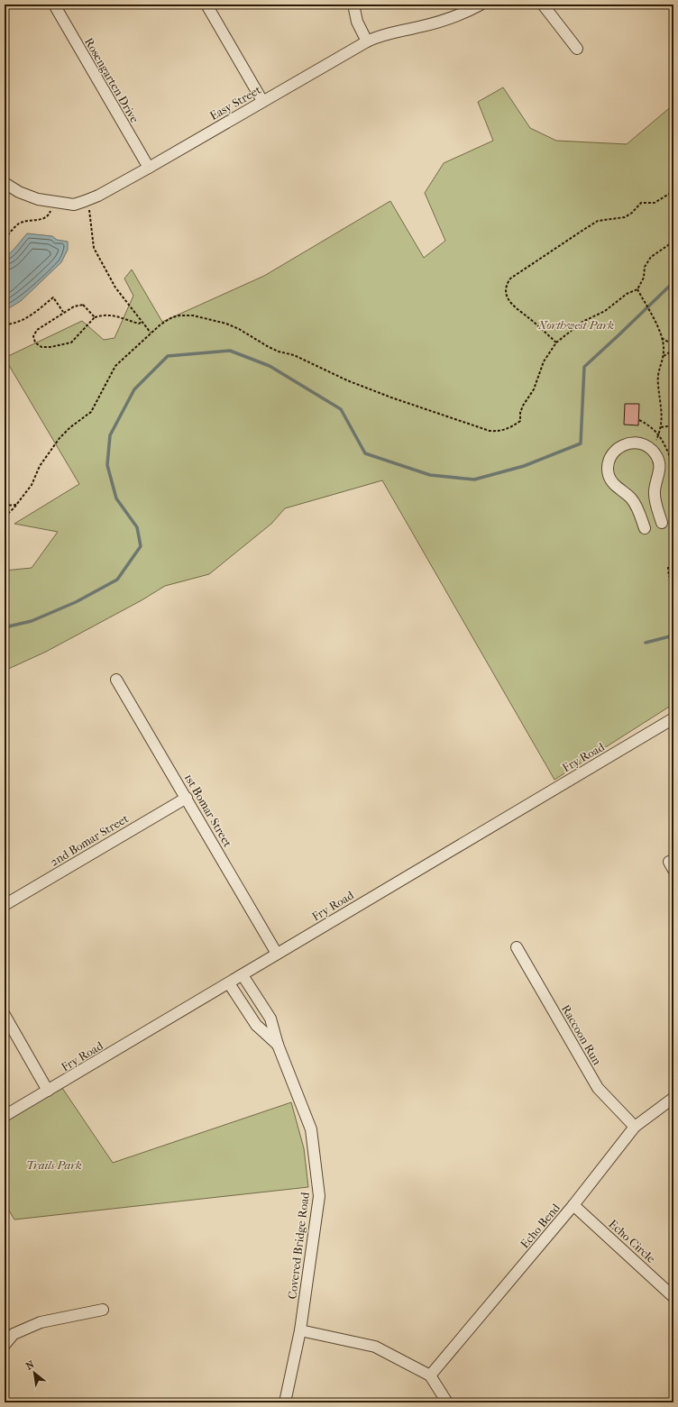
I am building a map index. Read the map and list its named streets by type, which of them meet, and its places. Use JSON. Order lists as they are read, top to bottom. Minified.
{"streets":{"street":["Rosengarten Drive","Easy Street","Fry Road","1st Bomar Street","2nd Bomar Street","Raccoon Run","Echo Bend","Echo Circle","Covered Bridge Road"]},"crossings":[["Rosengarten Drive","Easy Street"],["Fry Road","1st Bomar Street"],["Fry Road","Covered Bridge Road"],["1st Bomar Street","2nd Bomar Street"],["Raccoon Run","Echo Bend"],["Echo Bend","Echo Circle"]],"parks":["Northwest Park","Trails Park"],"north":"top left"}
